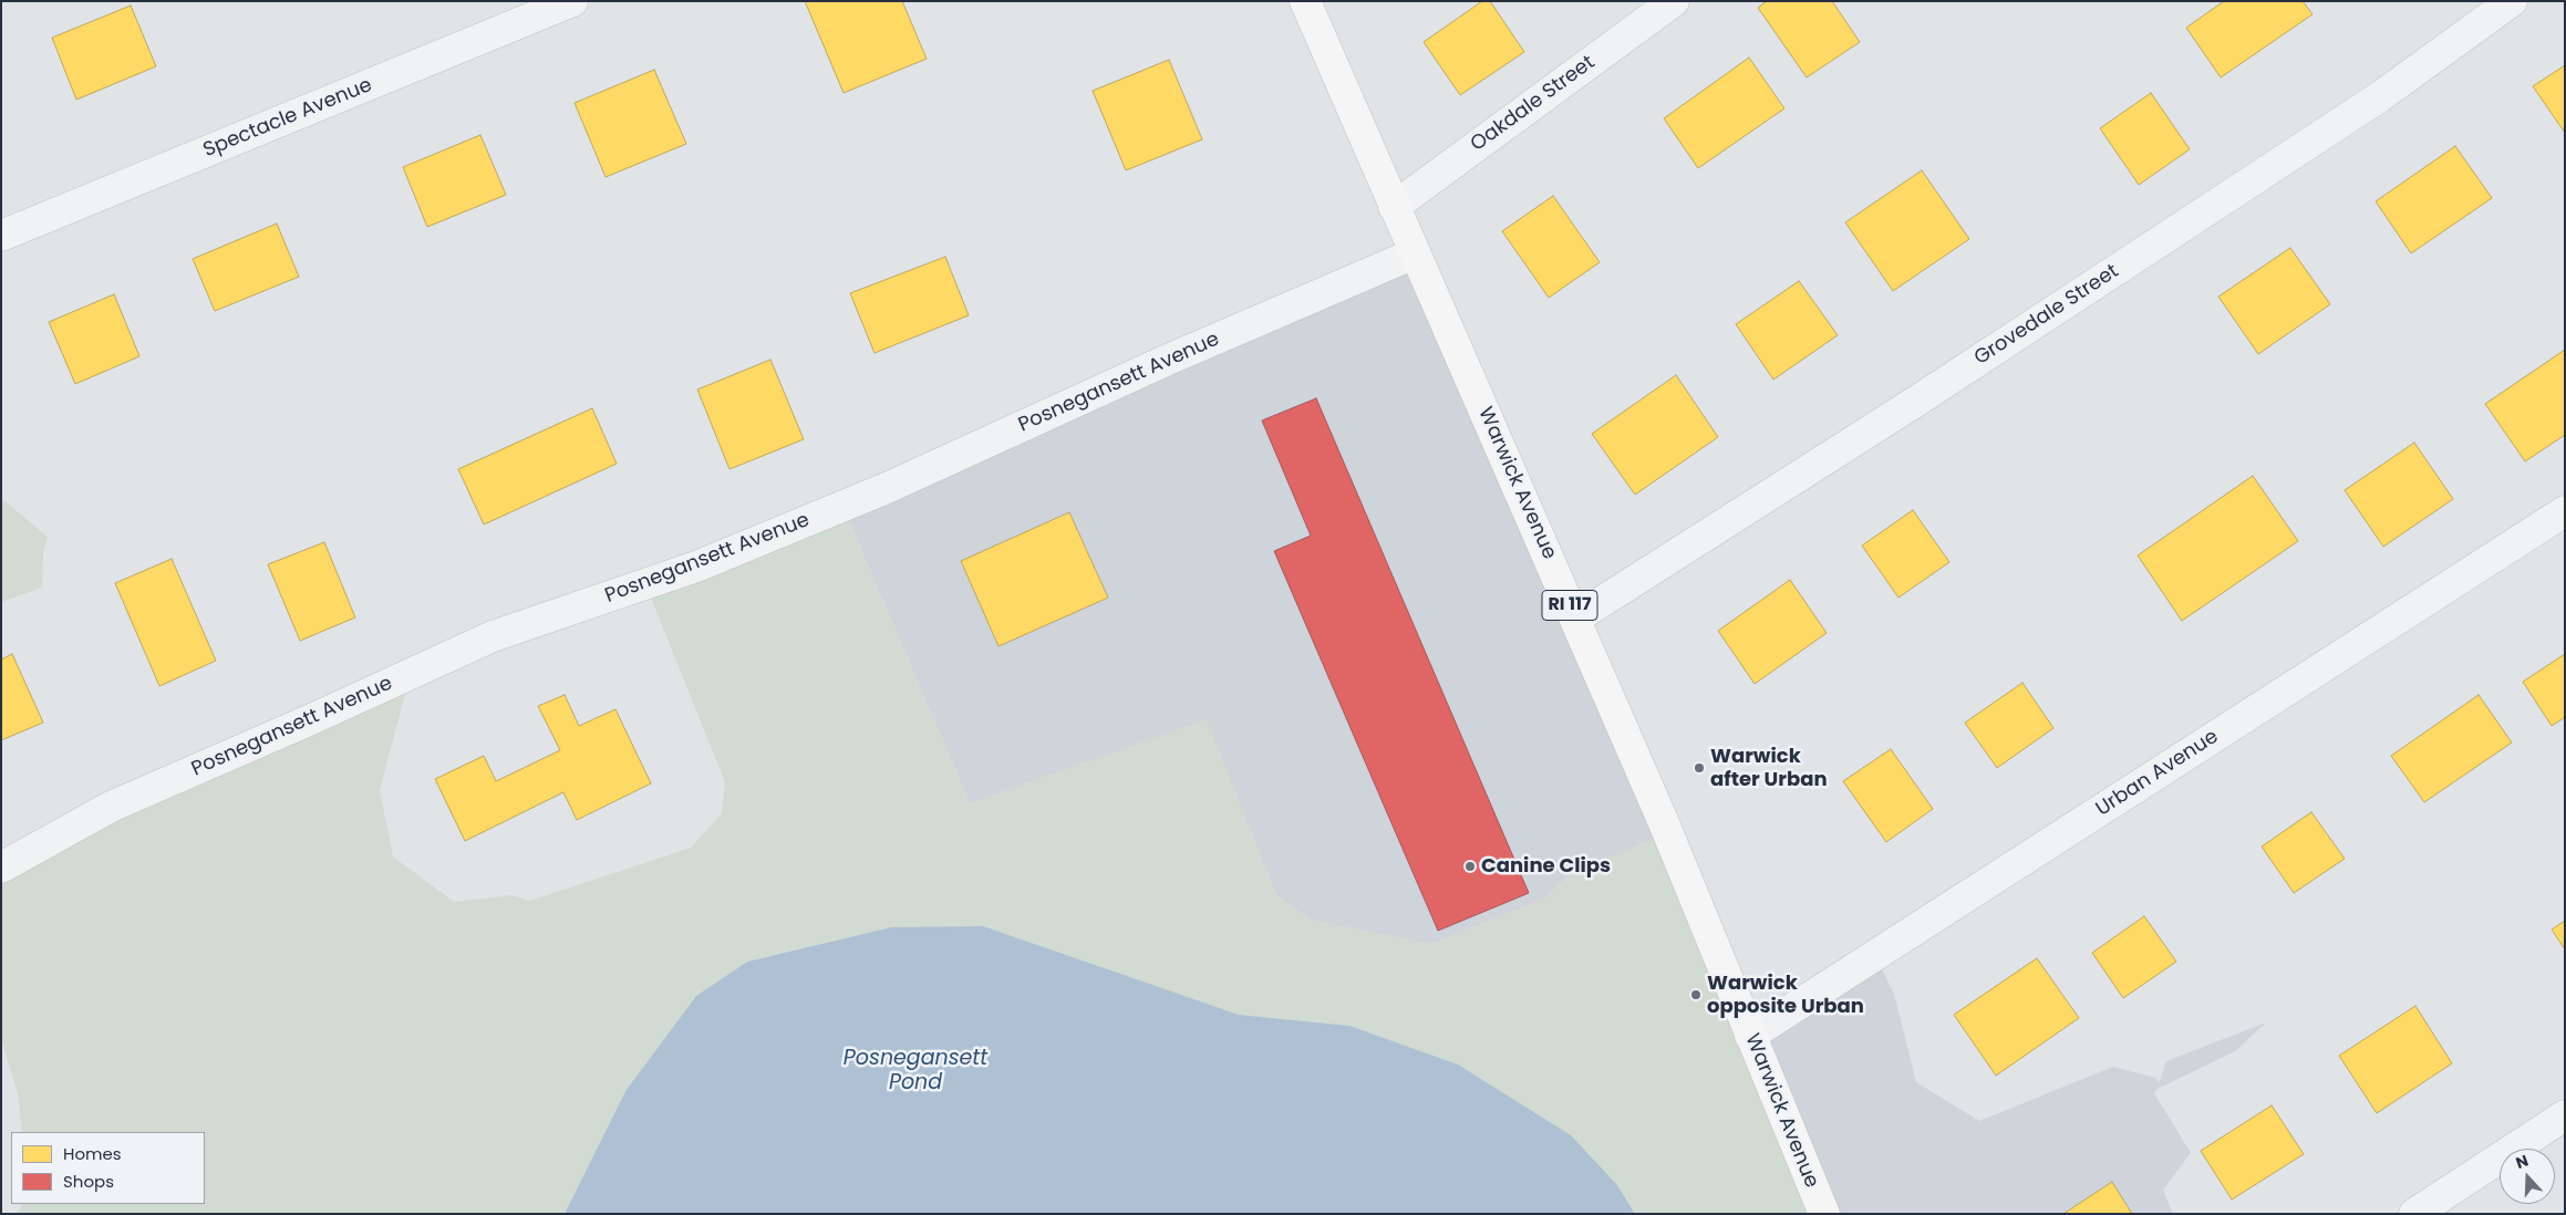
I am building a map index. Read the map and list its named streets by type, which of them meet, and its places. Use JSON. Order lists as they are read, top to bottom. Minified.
{"streets":{"main road":["Warwick Avenue","RI 117"],"street":["Oakdale Street","Spectacle Avenue","Grovedale Street","Posnegansett Avenue","Urban Avenue"]},"crossings":[["Oakdale Street","Warwick Avenue"],["Grovedale Street","Warwick Avenue"],["Posnegansett Avenue","Warwick Avenue"],["Warwick Avenue","Urban Avenue"]],"water":["Posnegansett Pond"],"places":["Warwick after Urban","Canine Clips","Warwick opposite Urban"],"legend":["Homes","Shops"],"north":"top"}
